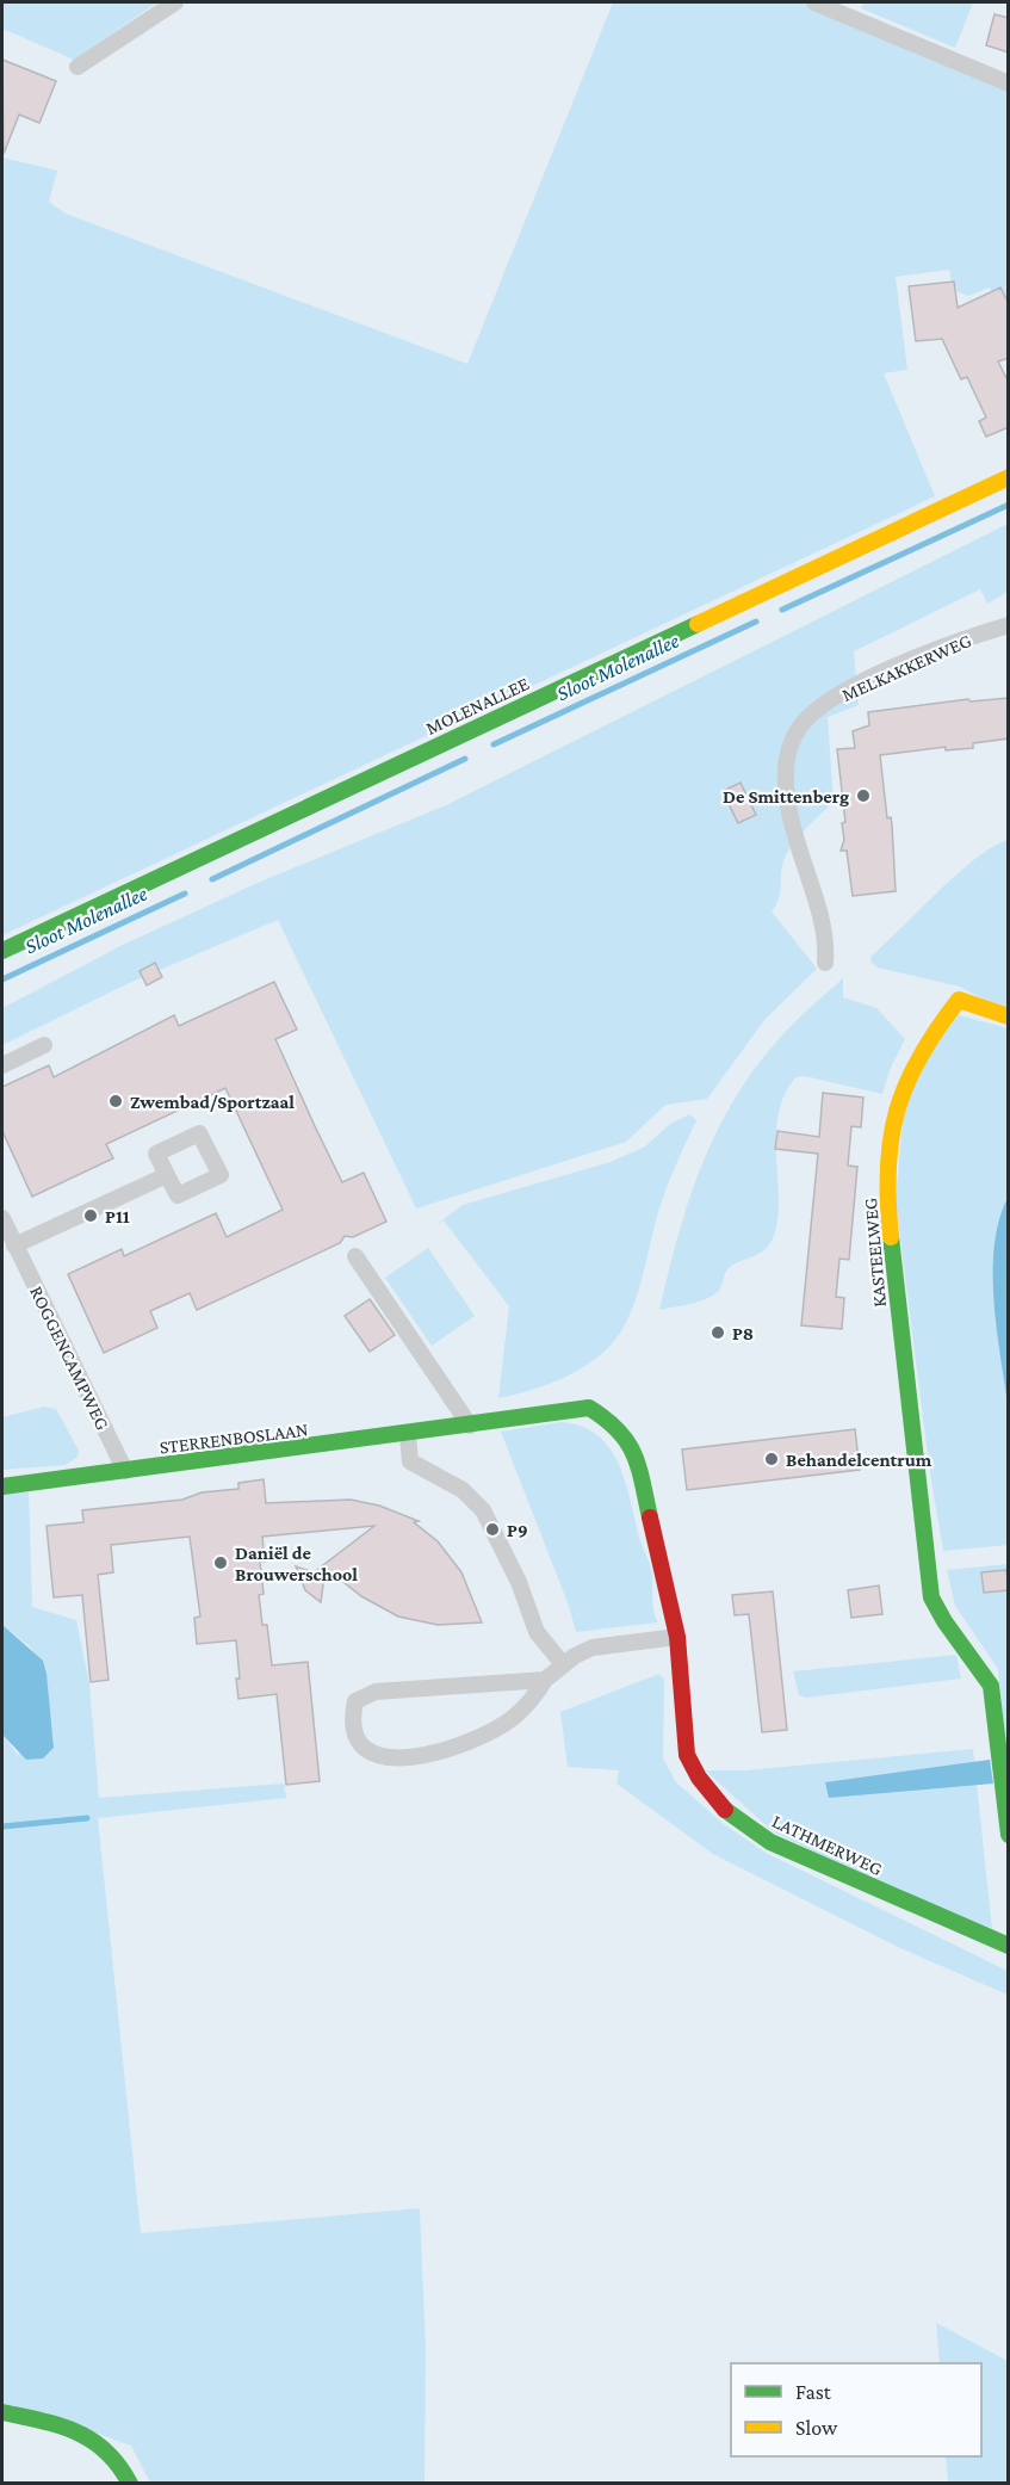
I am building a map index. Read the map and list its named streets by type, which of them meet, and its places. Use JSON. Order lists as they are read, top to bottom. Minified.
{"streets":{"street":["MELKAKKERWEG","MOLENALLEE","KASTEELWEG","ROGGENCAMPWEG","STERRENBOSLAAN","LATHMERWEG"]},"crossings":[["ROGGENCAMPWEG","STERRENBOSLAAN"],["STERRENBOSLAAN","LATHMERWEG"]],"water":["Sloot Molenallee"],"places":["De Smittenberg","Zwembad/Sportzaal","P11","P8","Behandelcentrum","P9","Daniël de Brouwerschool"],"legend":["Fast","Slow"]}
